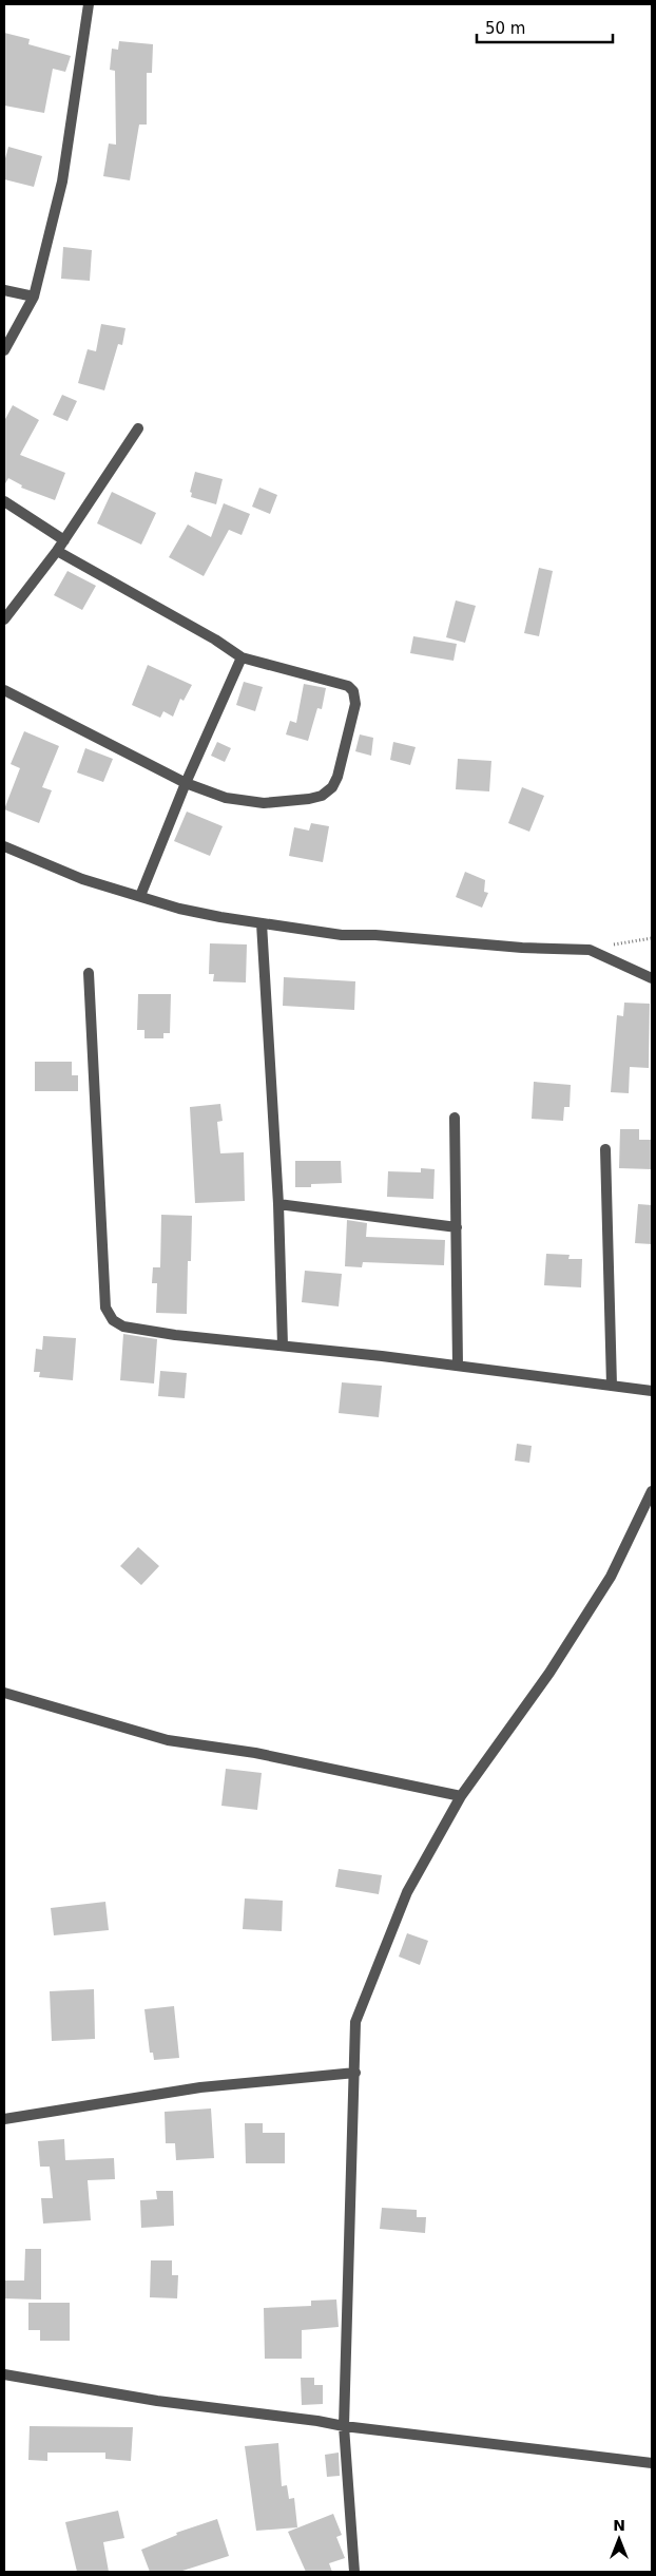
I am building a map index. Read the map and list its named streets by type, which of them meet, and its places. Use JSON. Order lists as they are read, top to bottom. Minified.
{"scale_bar":"50 m","north":"top"}
